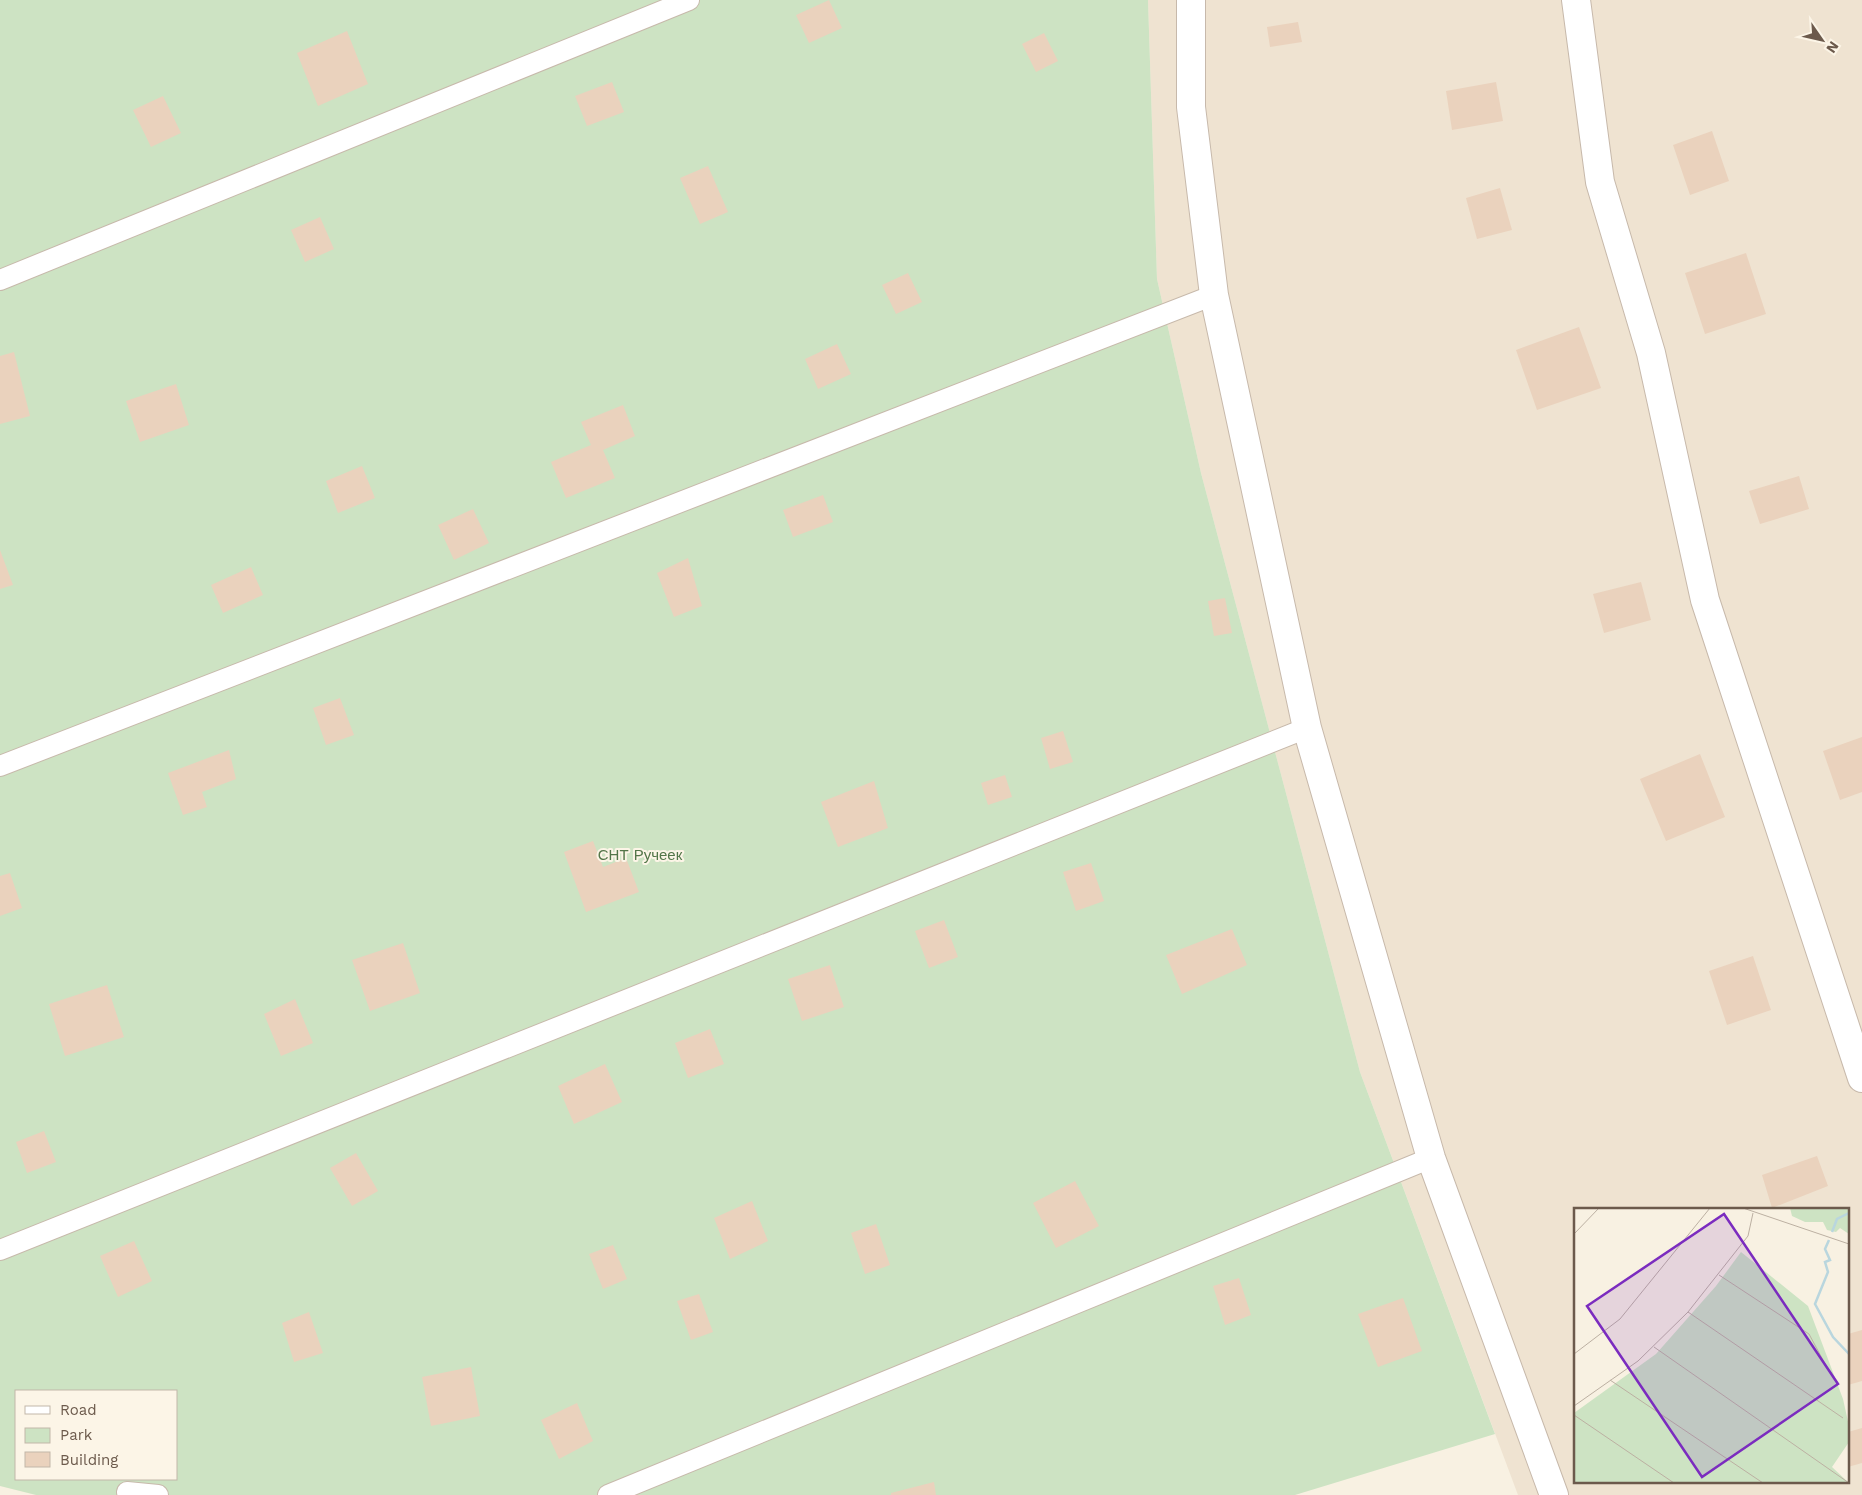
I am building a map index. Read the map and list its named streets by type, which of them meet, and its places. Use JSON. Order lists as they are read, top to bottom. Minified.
{"parks":["СНТ Ручеек"],"legend":["Road","Park","Building"],"north":"bottom right"}
